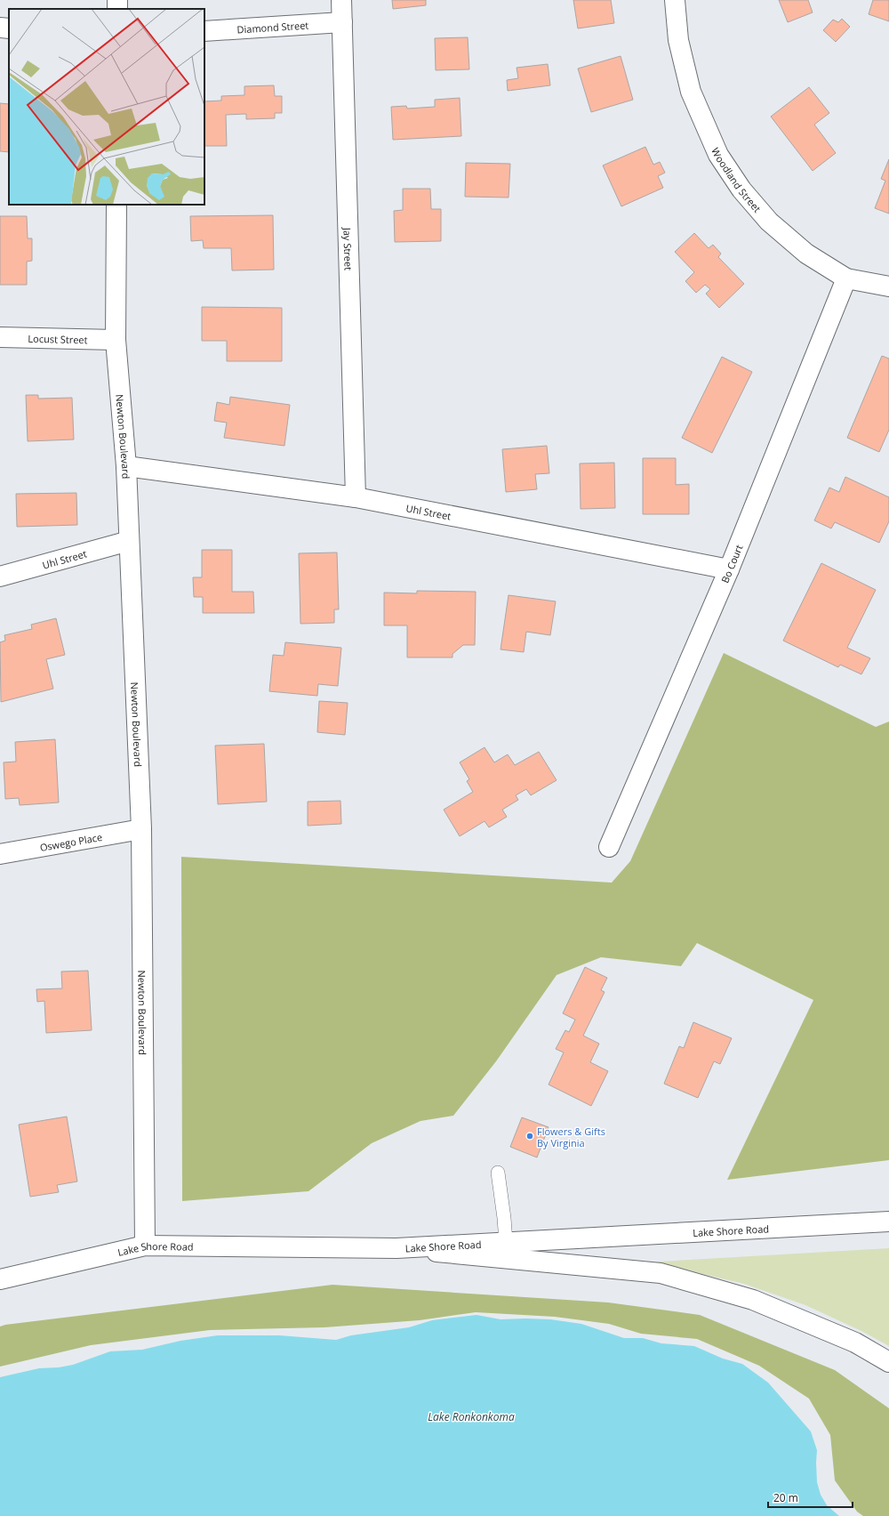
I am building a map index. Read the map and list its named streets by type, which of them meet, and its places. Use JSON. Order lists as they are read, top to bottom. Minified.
{"streets":{"street":["Diamond Street","Woodland Street","Jay Street","Locust Street","Newton Boulevard","Uhl Street","Bo Court","Oswego Place","Lake Shore Road"]},"crossings":[["Diamond Street","Jay Street"],["Woodland Street","Bo Court"],["Jay Street","Uhl Street"],["Locust Street","Newton Boulevard"],["Newton Boulevard","Uhl Street"],["Newton Boulevard","Oswego Place"],["Newton Boulevard","Lake Shore Road"],["Uhl Street","Bo Court"]],"water":["Lake Ronkonkoma"],"places":["Flowers & Gifts By Virginia"],"scale_bar":"20 m"}
